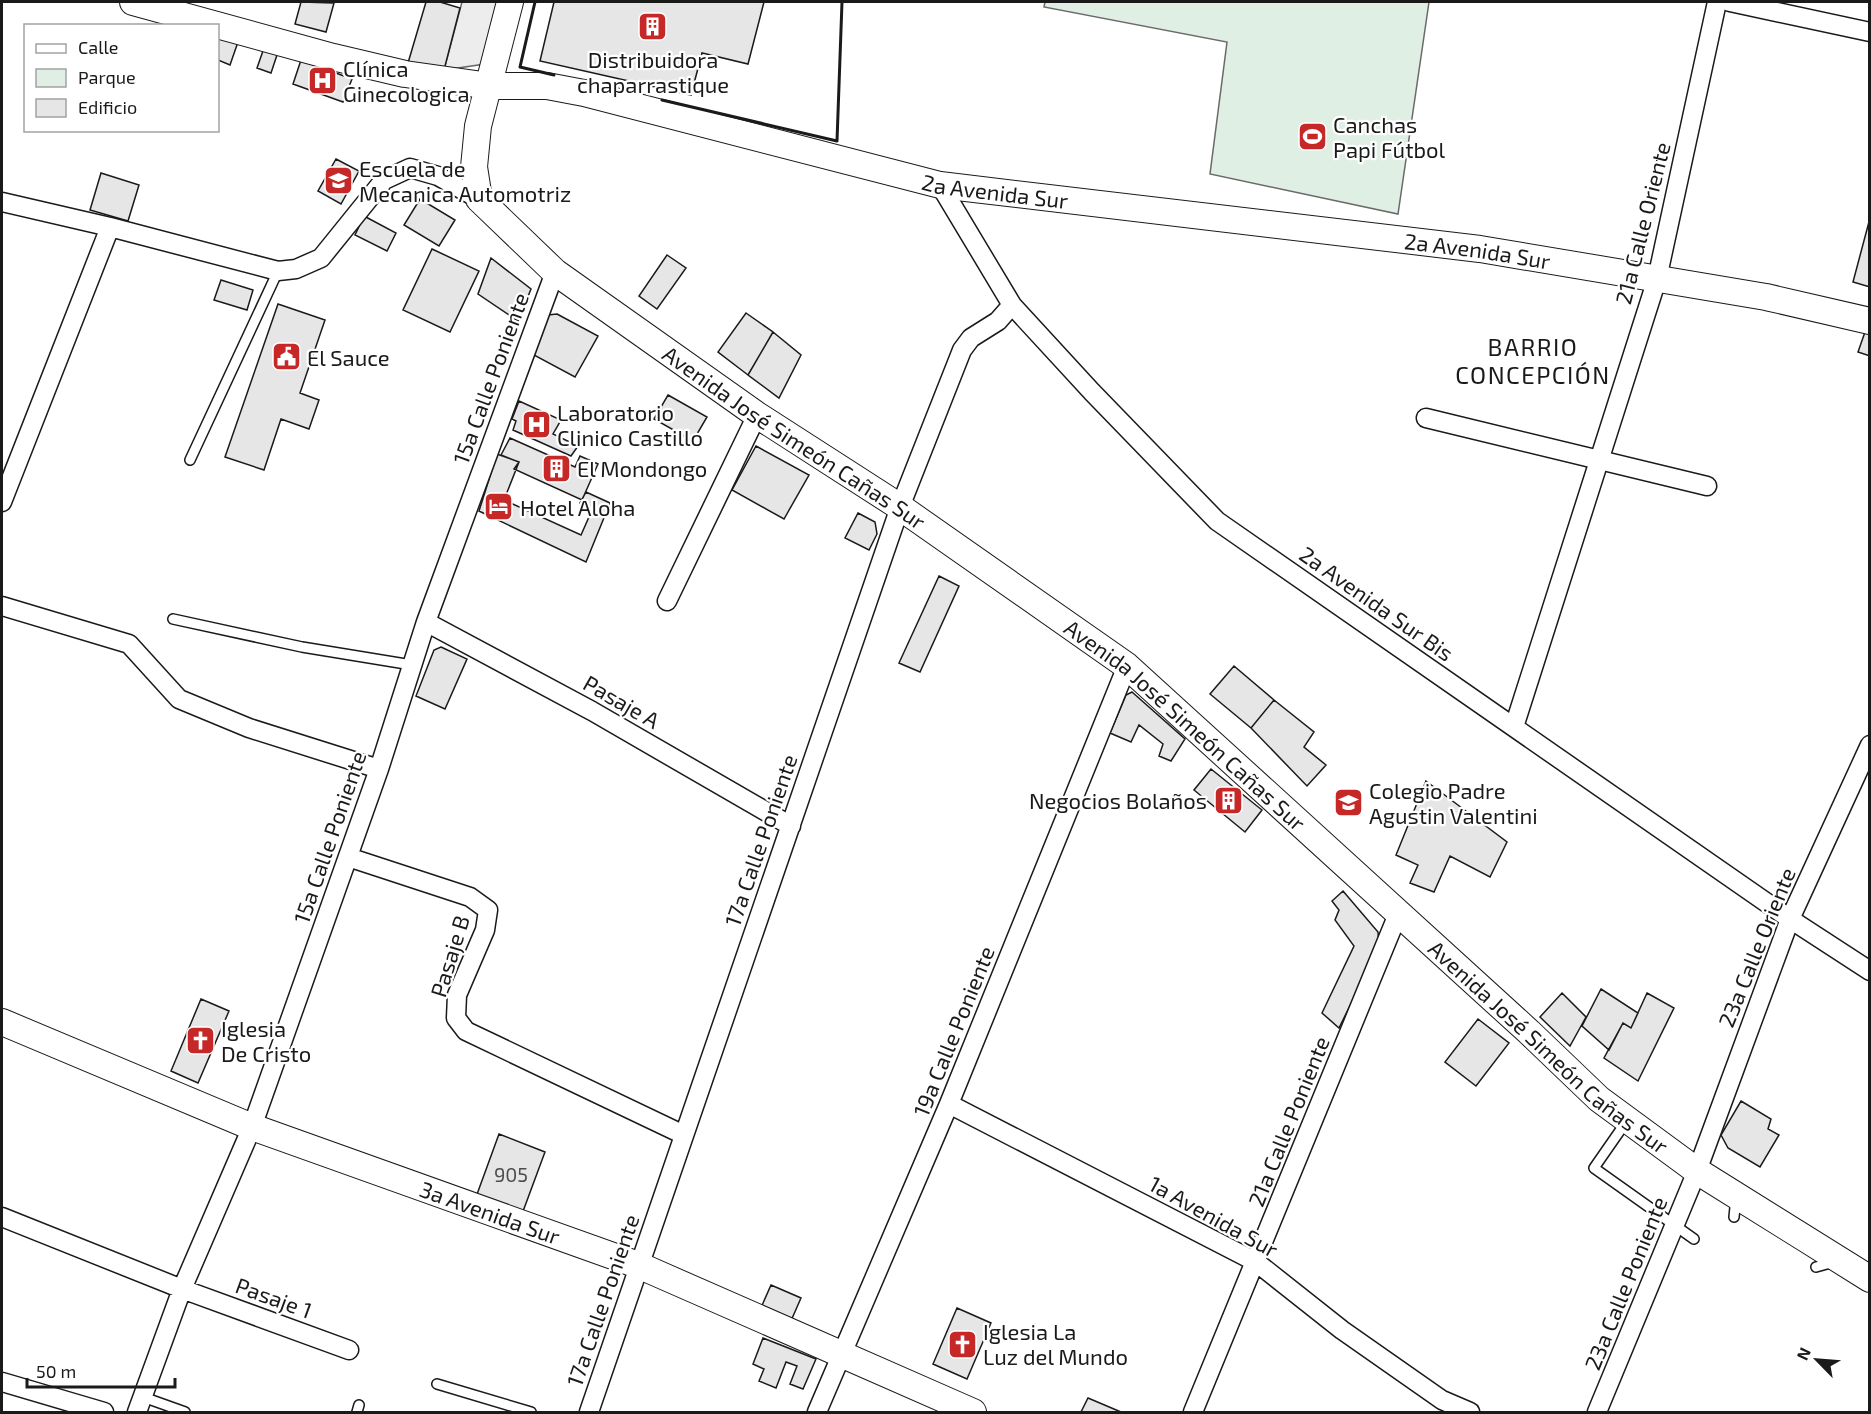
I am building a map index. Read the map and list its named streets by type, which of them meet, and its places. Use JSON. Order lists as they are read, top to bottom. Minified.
{"streets":{"street":["2a Avenida Sur","21a Calle Oriente","15a Calle Poniente","Avenida José Simeón Cañas Sur","2a Avenida Sur Bis","Pasaje A","17a Calle Poniente","23a Calle Oriente","Pasaje B","19a Calle Poniente","21a Calle Poniente","3a Avenida Sur","1a Avenida Sur","23a Calle Poniente","Pasaje 1"]},"crossings":[["2a Avenida Sur","21a Calle Oriente"],["2a Avenida Sur","2a Avenida Sur Bis"],["21a Calle Oriente","2a Avenida Sur Bis"],["15a Calle Poniente","Avenida José Simeón Cañas Sur"],["15a Calle Poniente","Pasaje A"],["15a Calle Poniente","Pasaje B"],["15a Calle Poniente","3a Avenida Sur"],["15a Calle Poniente","Pasaje 1"],["Avenida José Simeón Cañas Sur","17a Calle Poniente"],["Avenida José Simeón Cañas Sur","23a Calle Oriente"],["Avenida José Simeón Cañas Sur","19a Calle Poniente"],["Avenida José Simeón Cañas Sur","21a Calle Poniente"],["Avenida José Simeón Cañas Sur","23a Calle Poniente"],["2a Avenida Sur Bis","17a Calle Poniente"],["2a Avenida Sur Bis","23a Calle Oriente"],["Pasaje A","17a Calle Poniente"],["17a Calle Poniente","Pasaje B"],["17a Calle Poniente","3a Avenida Sur"],["23a Calle Oriente","23a Calle Poniente"],["19a Calle Poniente","3a Avenida Sur"],["19a Calle Poniente","1a Avenida Sur"],["21a Calle Poniente","1a Avenida Sur"]],"districts":["BARRIO CONCEPCIÓN"],"places":{"building":["Distribuidora chaparrastique","El Mondongo","Negocios Bolaños"],"hospital":["Clínica Ginecologica","Laboratorio Clinico Castillo"],"sports":["Canchas Papi Fútbol"],"school or university":["Escuela de Mecanica Automotriz","Colegio Padre Agustin Valentini"],"public building":["El Sauce"],"hotel":["Hotel Aloha"],"church":["Iglesia De Cristo","Iglesia La Luz del Mundo"]},"house_numbers":["905"],"legend":["Calle","Parque","Edificio"],"scale_bar":"50 m","north":"top left"}
